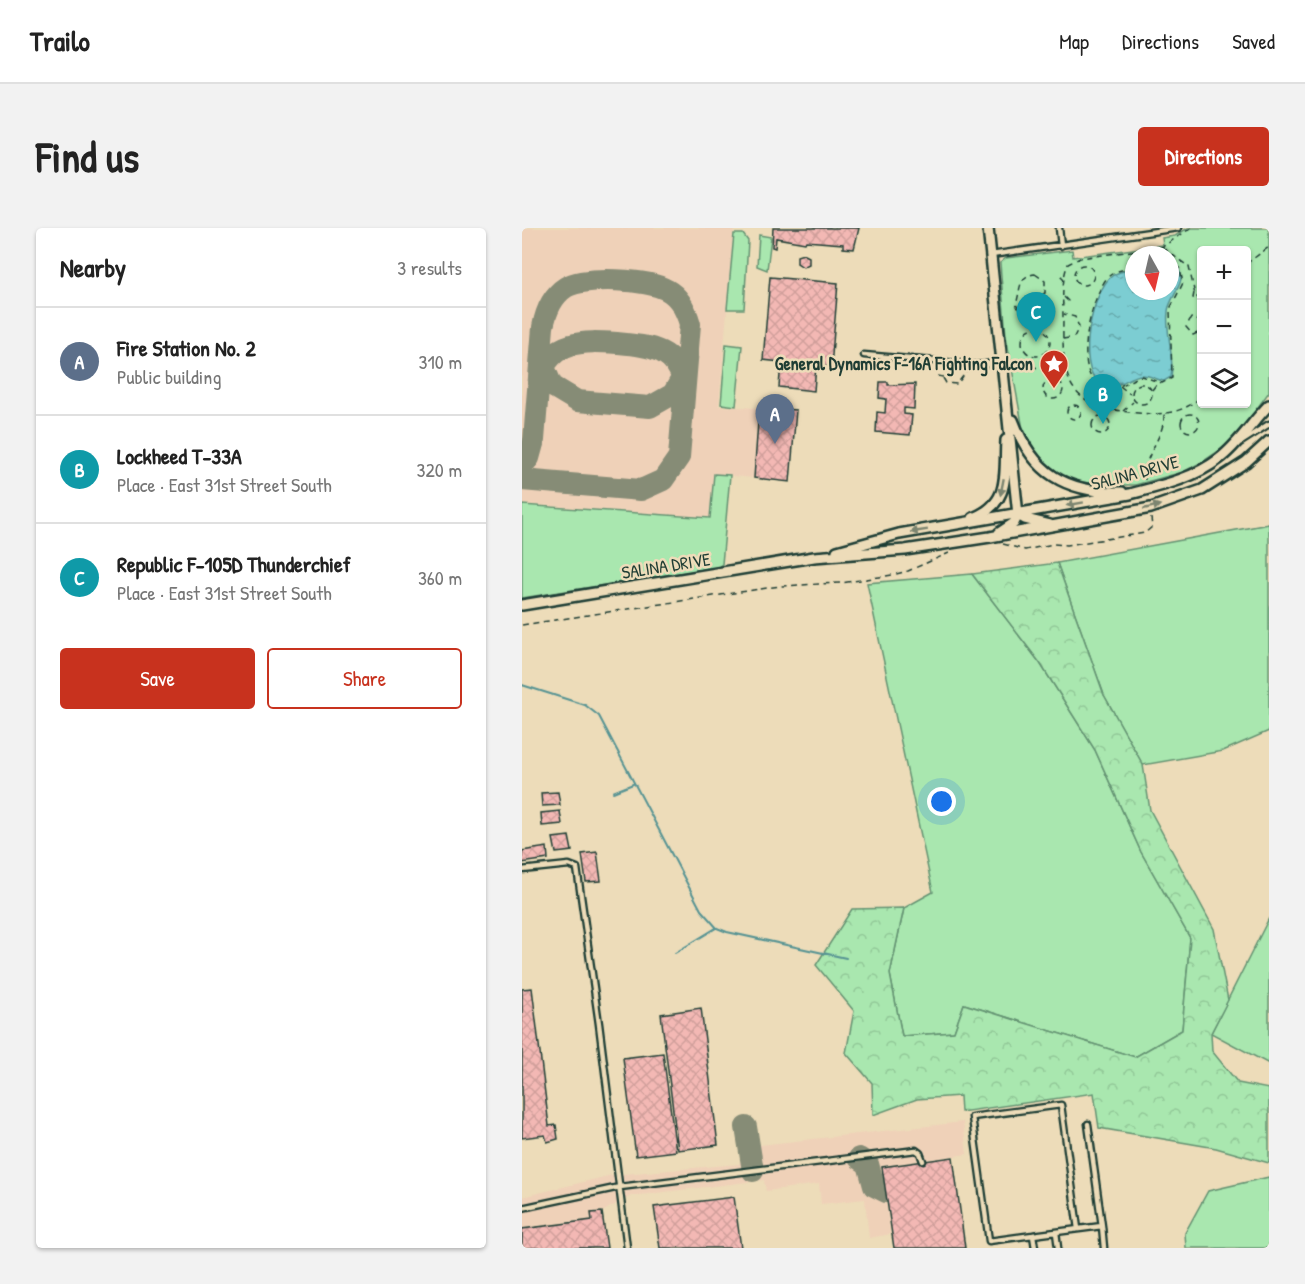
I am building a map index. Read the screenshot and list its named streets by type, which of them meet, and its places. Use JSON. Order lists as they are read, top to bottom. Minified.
{"streets":{"street":["SALINA DRIVE"]},"places":{"place":["General Dynamics F-16A Fighting Falcon"]},"north":"bottom","page":{"header":"Trailo","nav":["Map","Directions","Saved"],"buttons":["Directions",["Save","Share"]],"title":"Find us","heading":["Nearby","3 results"],"map_buttons":["+","−"],"pins":["C","B","A"],"list":[{"mark":"A","name":"Fire Station No. 2","note":"Public building","value":"310 m"},{"mark":"B","name":"Lockheed T-33A","note":"Place · East 31st Street South","value":"320 m"},{"mark":"C","name":"Republic F-105D Thunderchief","note":"Place · East 31st Street South","value":"360 m"}]}}
